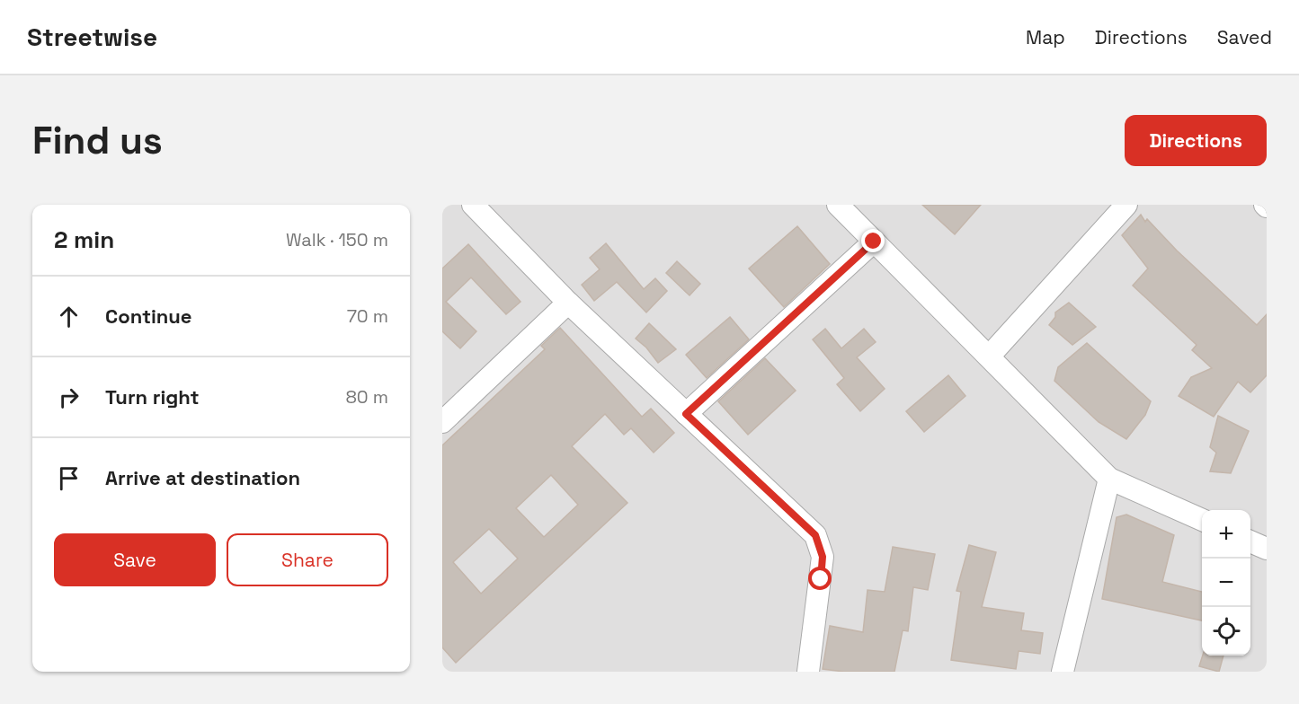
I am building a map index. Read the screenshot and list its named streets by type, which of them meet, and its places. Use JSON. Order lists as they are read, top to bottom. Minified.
{"page":{"header":"Streetwise","nav":["Map","Directions","Saved"],"buttons":["Directions",["Save","Share"]],"title":"Find us","heading":["2 min","Walk · 150 m"],"list":[["Continue","70 m"],["Turn right","80 m"],"Arrive at destination"],"map_buttons":["+","−"]}}
